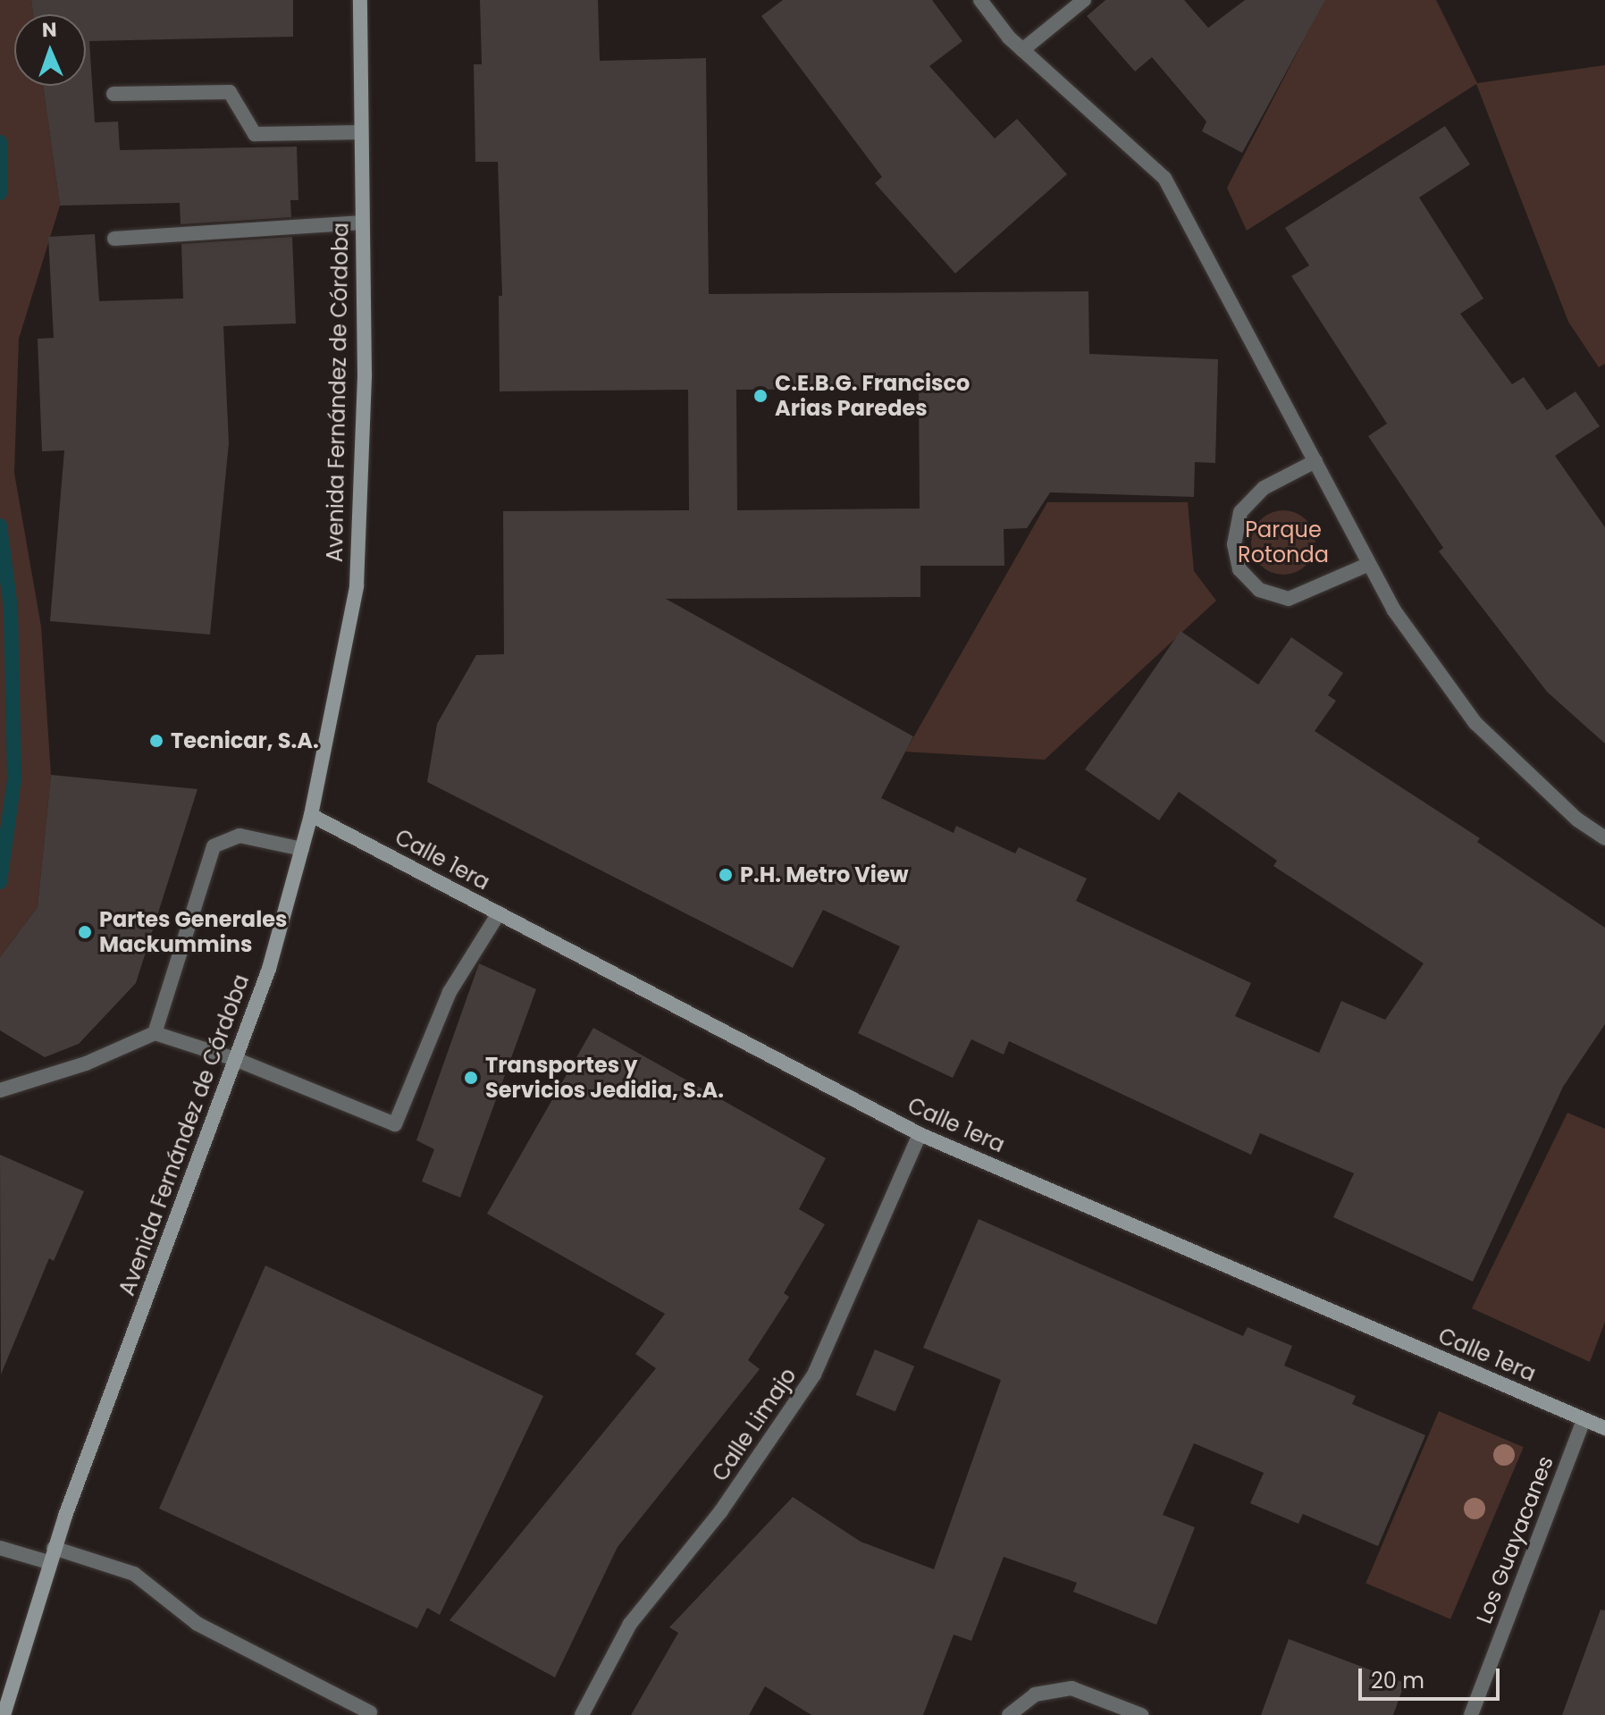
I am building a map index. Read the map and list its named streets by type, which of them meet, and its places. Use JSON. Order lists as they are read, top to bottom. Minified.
{"streets":{"main road":["Avenida Fernández de Córdoba","Calle 1era"],"street":["Calle Limajo","Los Guayacanes"]},"crossings":[["Avenida Fernández de Córdoba","Calle 1era"],["Calle 1era","Calle Limajo"],["Calle 1era","Los Guayacanes"]],"parks":["Parque Rotonda"],"places":["C.E.B.G. Francisco Arias Paredes","Tecnicar, S.A.","P.H. Metro View","Partes Generales Mackummins","Transportes y Servicios Jedidia, S.A."],"scale_bar":"20 m","north":"top"}
